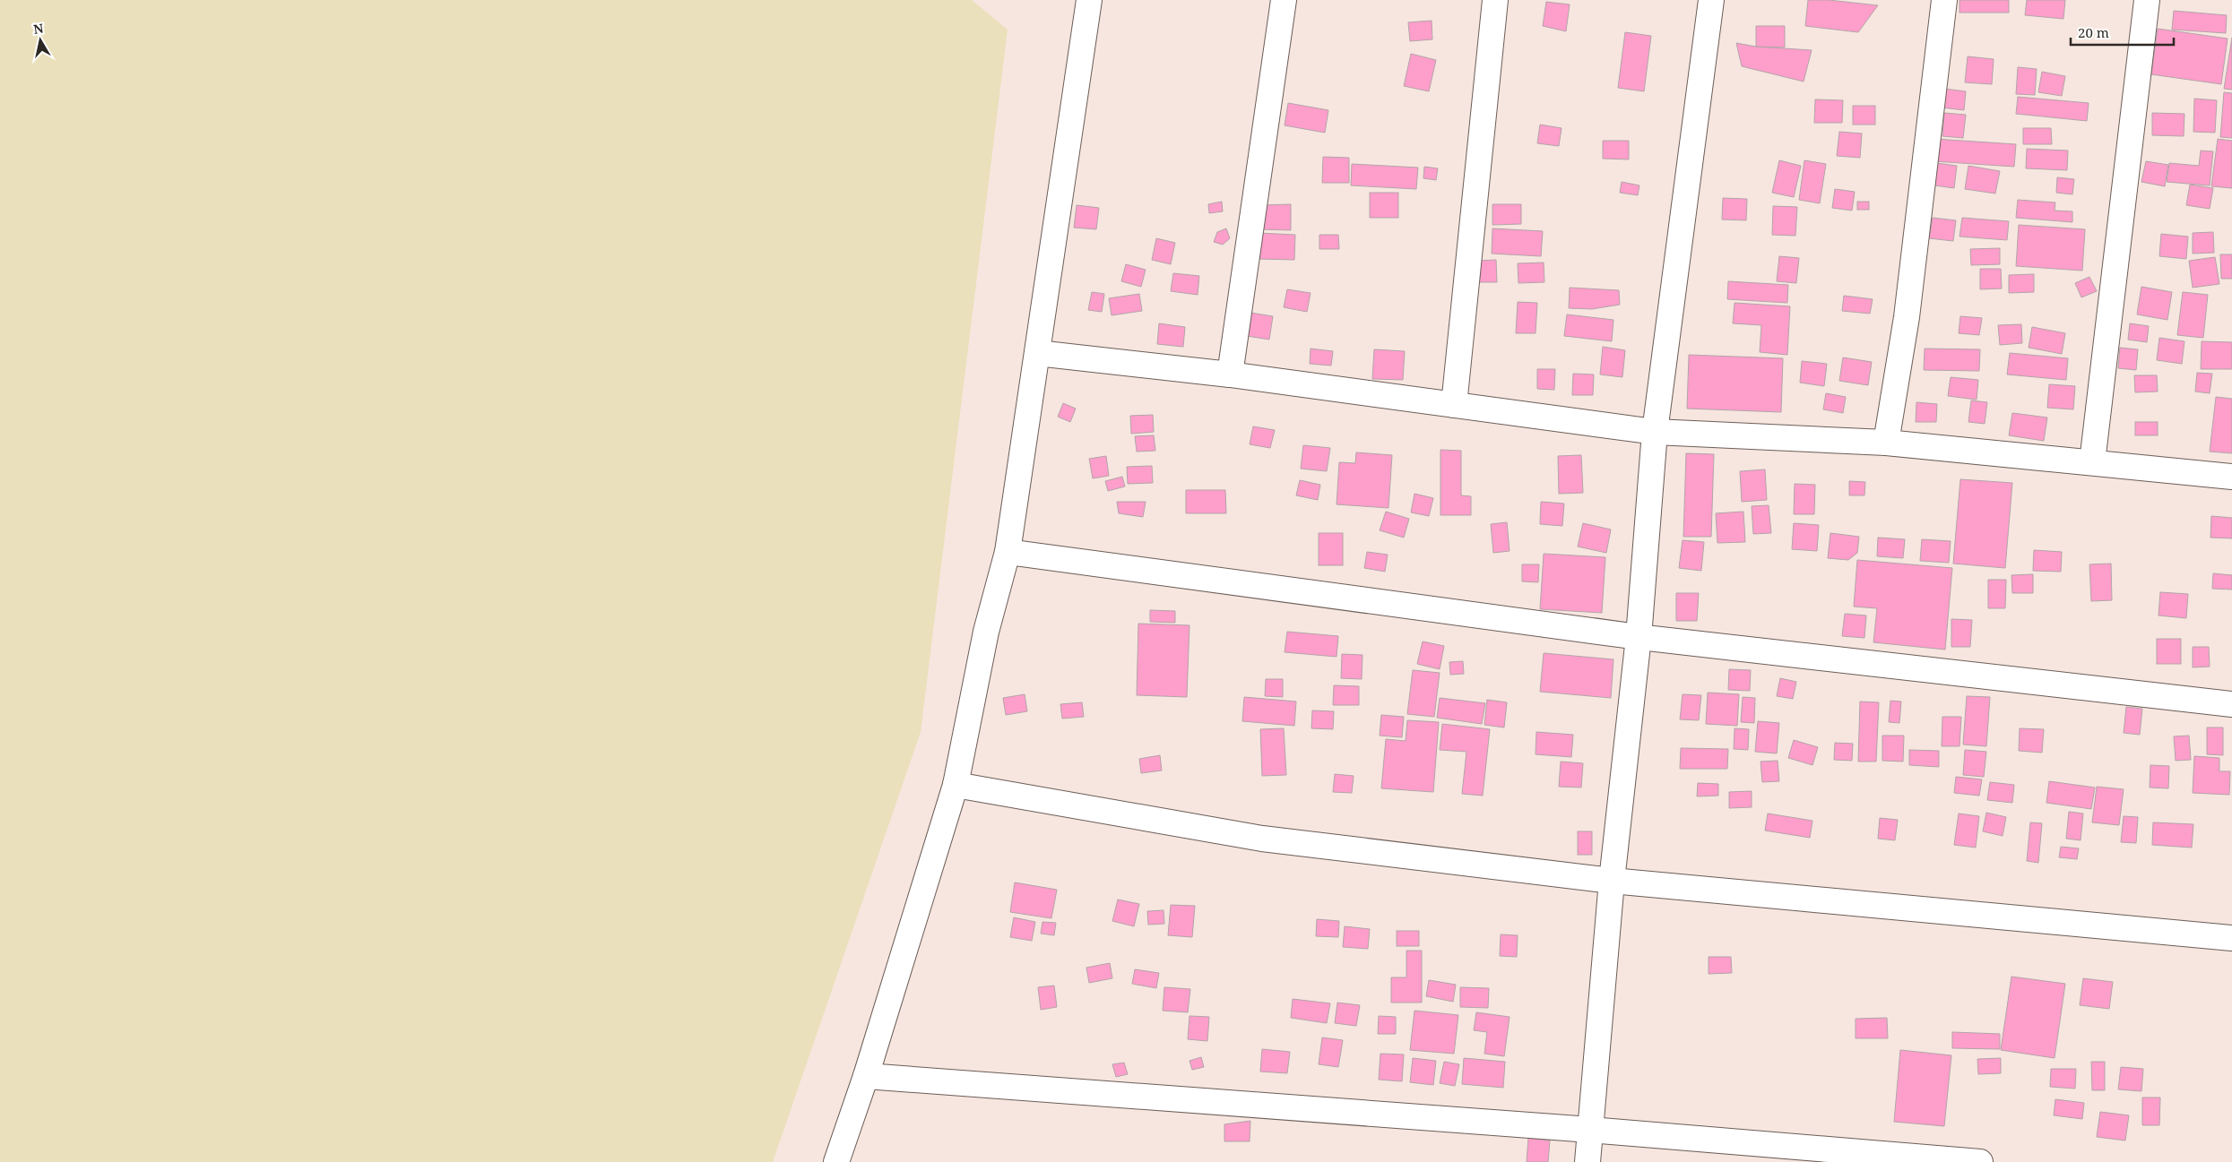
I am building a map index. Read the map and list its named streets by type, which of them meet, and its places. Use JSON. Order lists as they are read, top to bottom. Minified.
{"scale_bar":"20 m","north":"top"}
